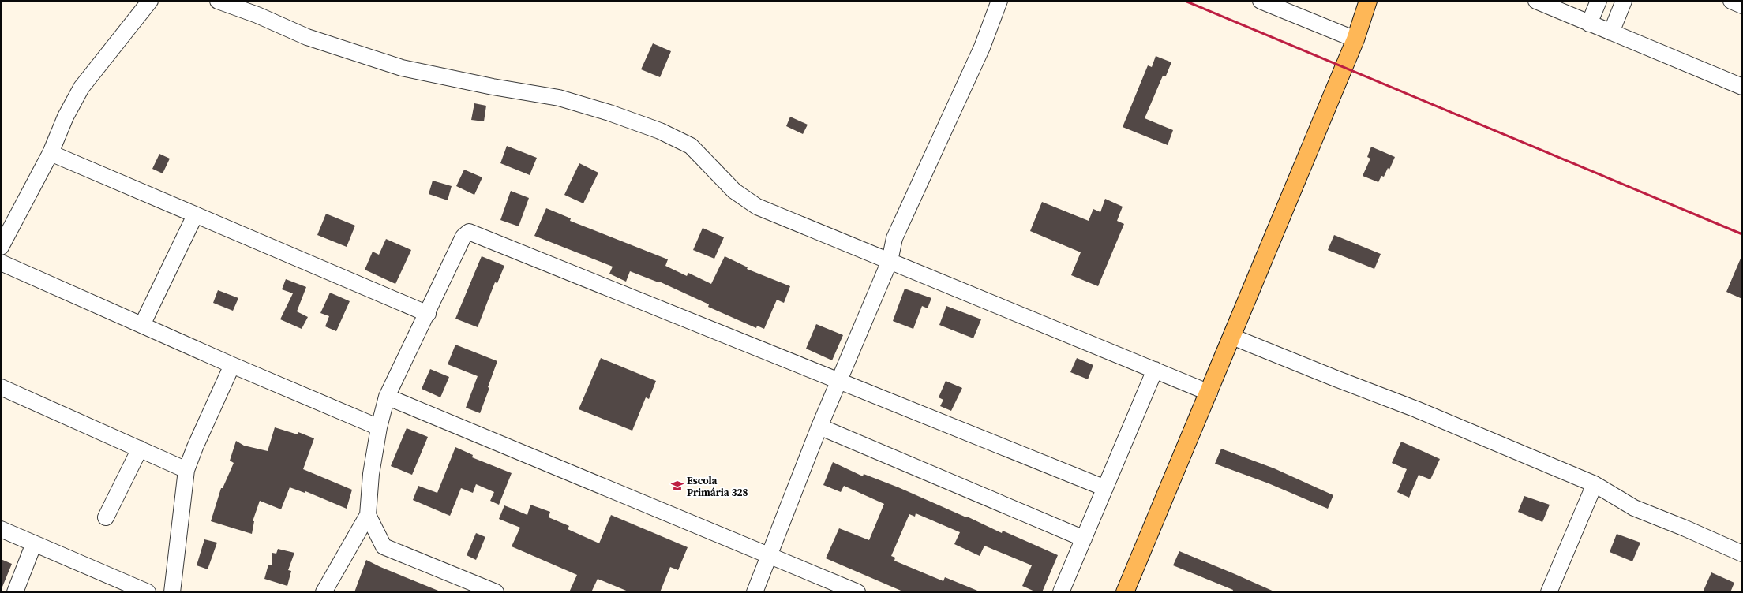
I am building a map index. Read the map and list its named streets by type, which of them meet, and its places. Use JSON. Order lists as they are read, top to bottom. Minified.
{"places":{"school or university":["Escola Primária 328"]}}
